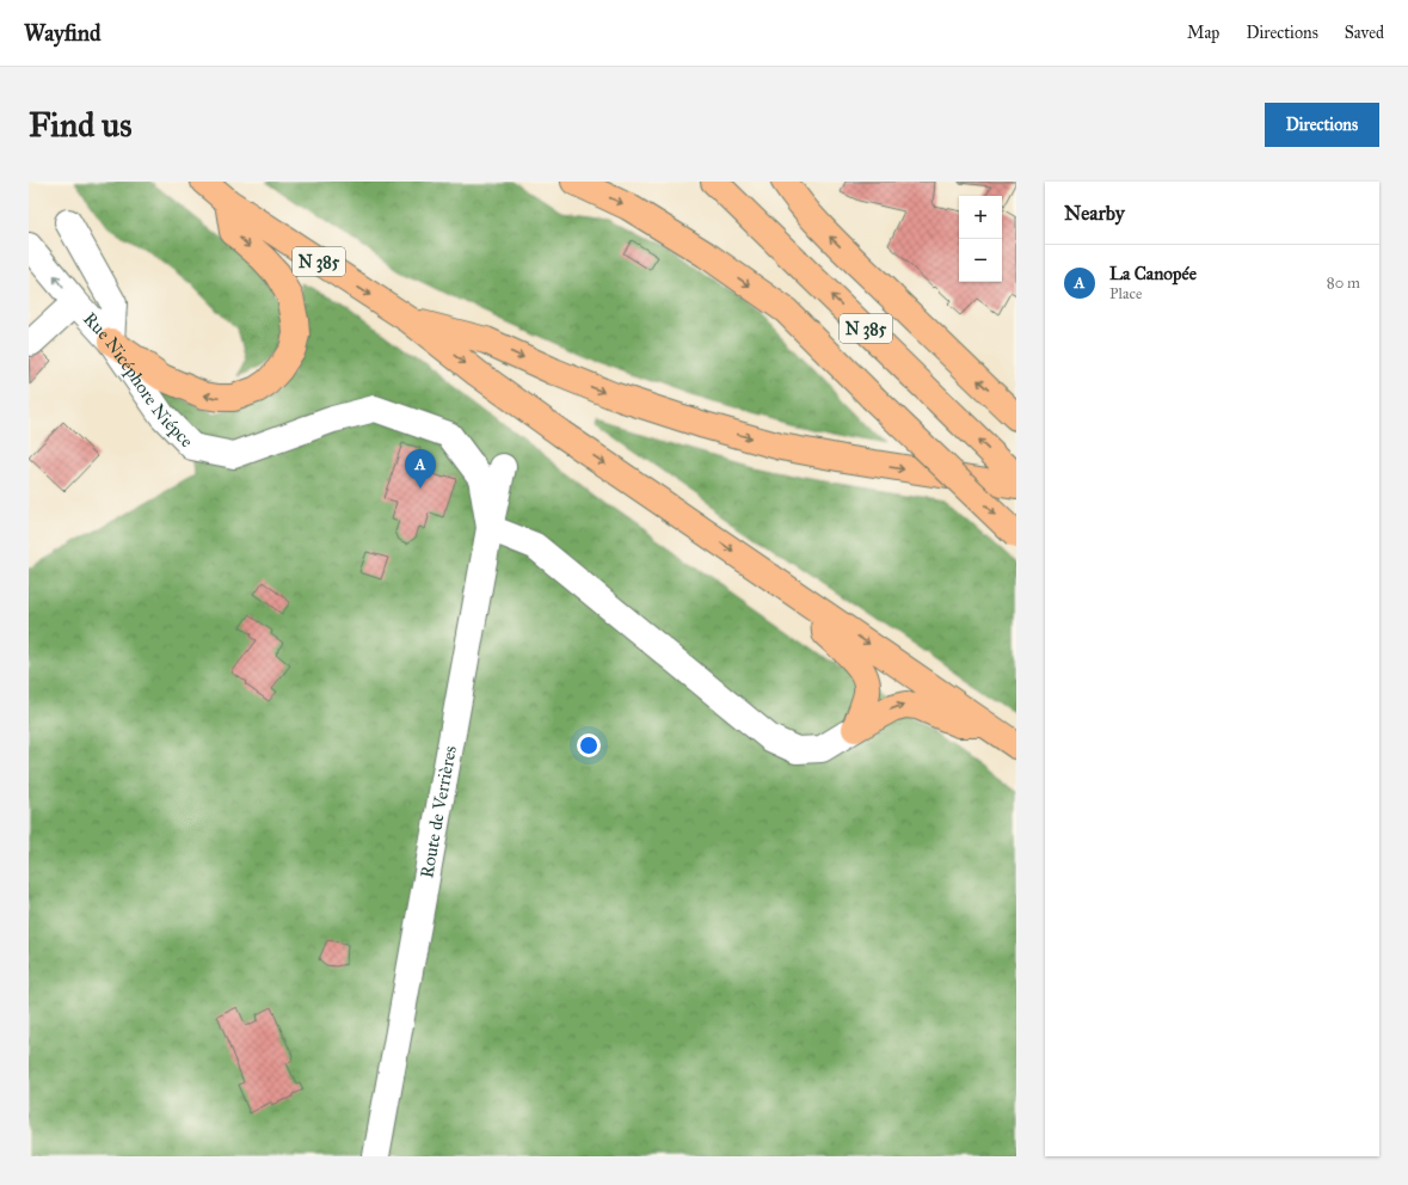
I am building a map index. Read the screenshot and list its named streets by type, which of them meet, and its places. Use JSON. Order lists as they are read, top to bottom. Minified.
{"streets":{"main road":["N 385"],"street":["Rue Nicéphore Niépce","Route de Verrières"]},"crossings":[["Rue Nicéphore Niépce","Route de Verrières"]],"page":{"header":"Wayfind","nav":["Map","Directions","Saved"],"buttons":"Directions","title":"Find us","heading":"Nearby","map_buttons":["+","−"],"list":[{"mark":"A","name":"La Canopée","note":"Place","value":"80 m"}],"pins":"A"}}
